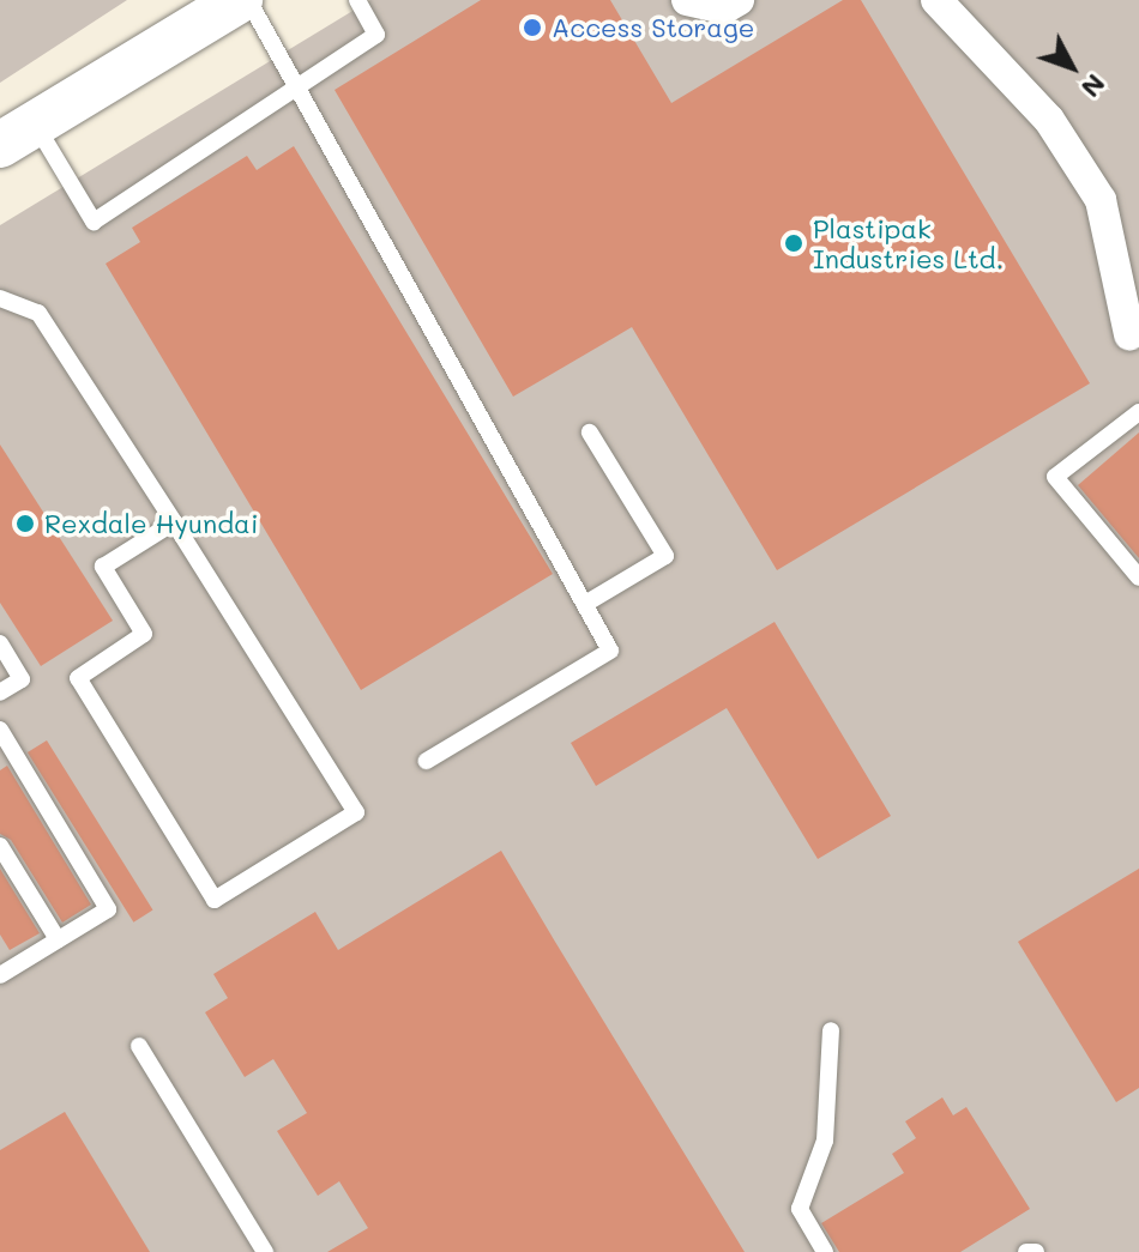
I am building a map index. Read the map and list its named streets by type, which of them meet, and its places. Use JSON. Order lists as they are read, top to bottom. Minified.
{"places":["Access Storage","Plastipak Industries Ltd.","Rexdale Hyundai"],"north":"bottom right"}
